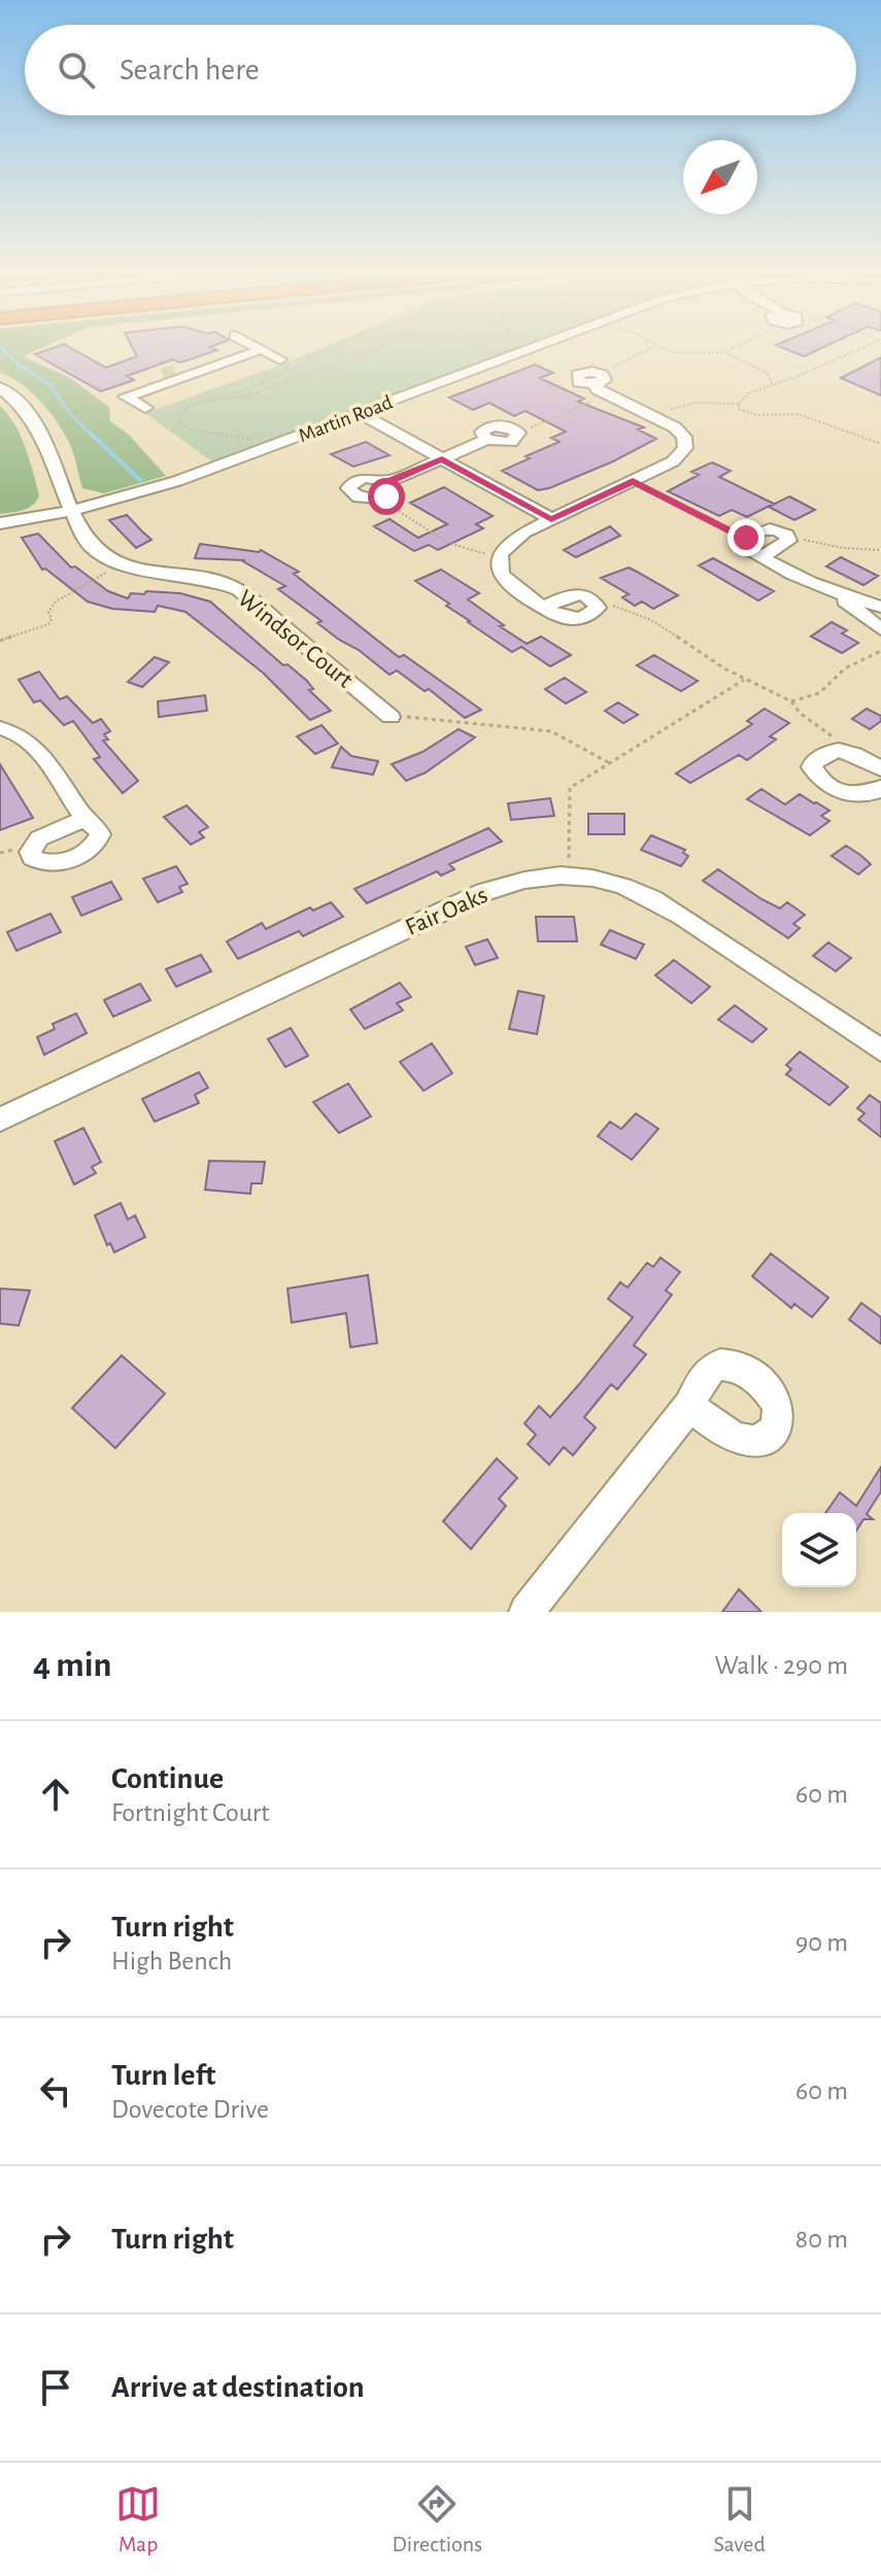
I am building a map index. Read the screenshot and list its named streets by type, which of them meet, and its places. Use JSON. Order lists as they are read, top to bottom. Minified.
{"streets":{"street":["Martin Road","Windsor Court","Fair Oaks"]},"crossings":[["Martin Road","Windsor Court"]],"north":"bottom left","page":{"search":"Search here","heading":["4 min","Walk · 290 m"],"list":[["Continue","Fortnight Court","60 m"],["Turn right","High Bench","90 m"],["Turn left","Dovecote Drive","60 m"],["Turn right","80 m"],"Arrive at destination"],"nav":["Map","Directions","Saved"]}}
